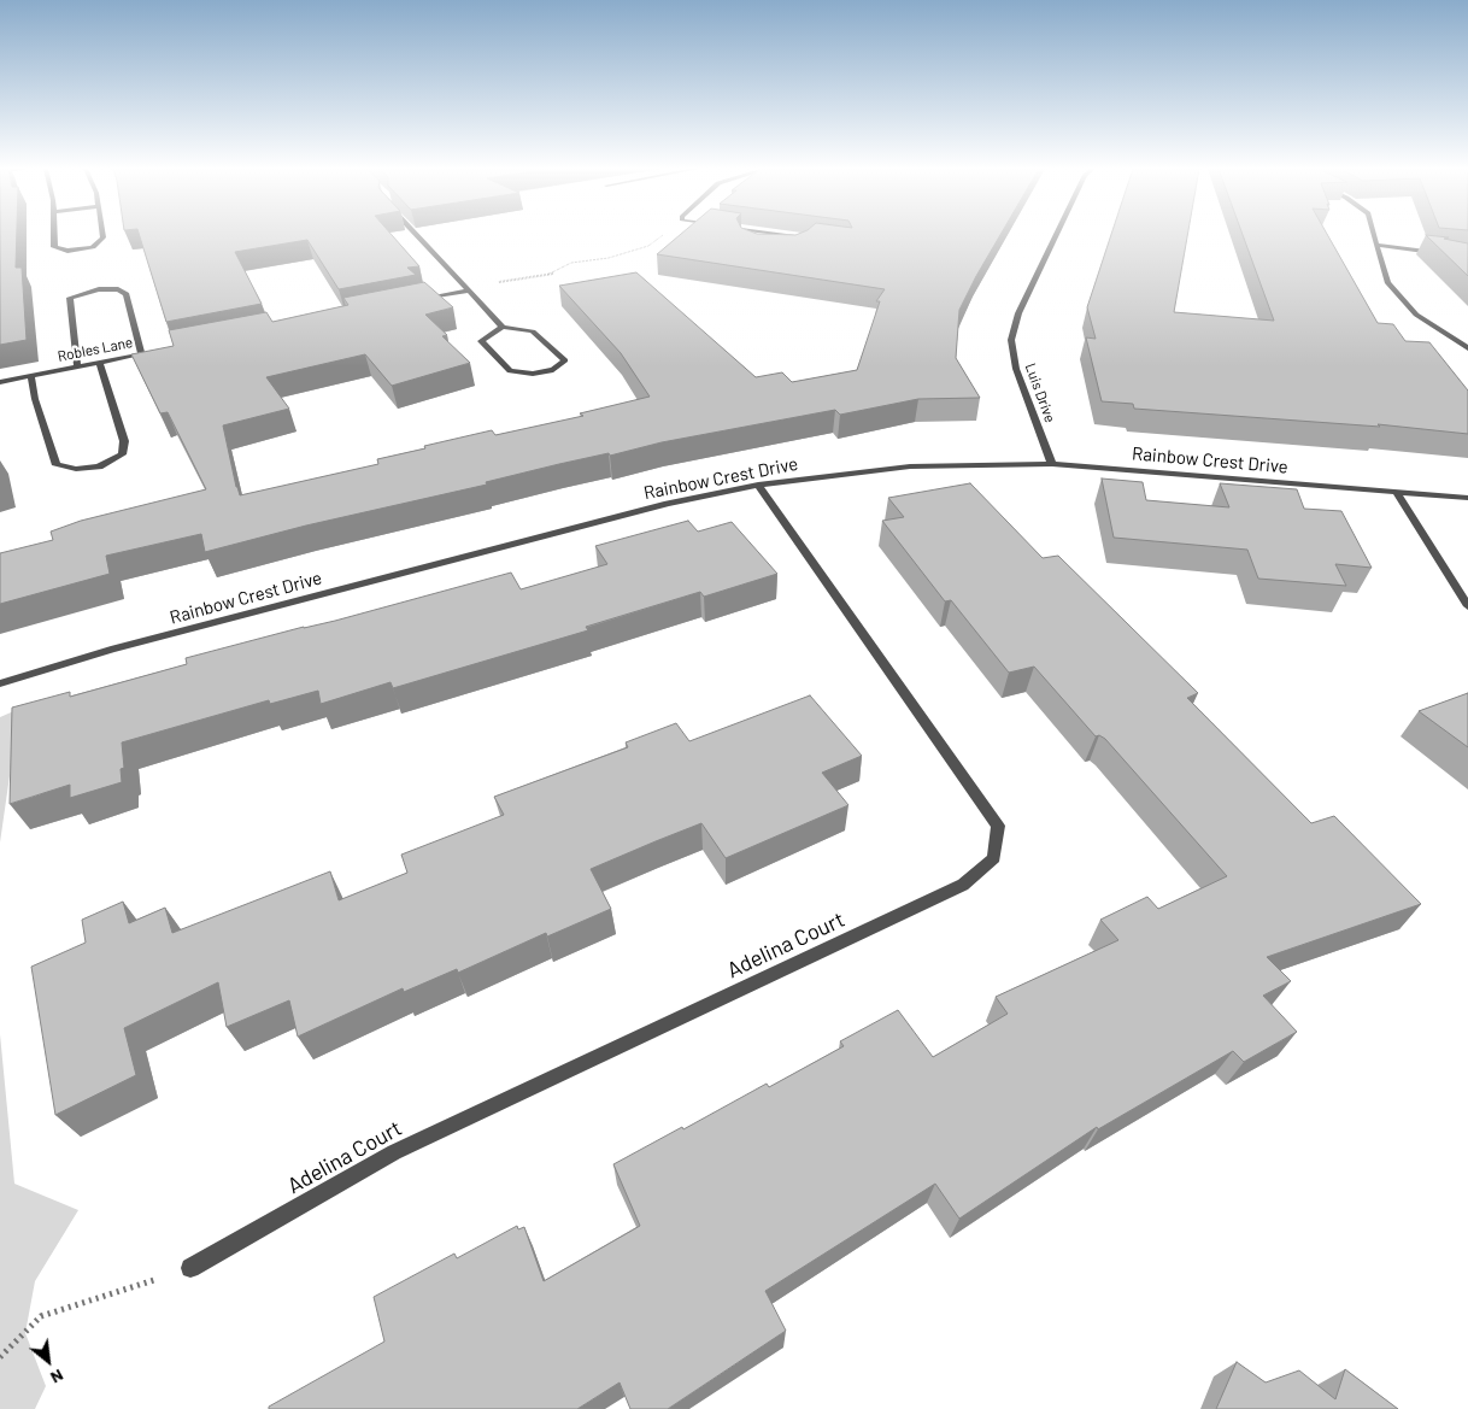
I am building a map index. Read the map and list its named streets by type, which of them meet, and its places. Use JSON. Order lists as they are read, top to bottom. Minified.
{"streets":{"street":["Robles Lane","Luis Drive","Rainbow Crest Drive","Adelina Court"]},"crossings":[["Luis Drive","Rainbow Crest Drive"],["Rainbow Crest Drive","Adelina Court"]],"north":"bottom right"}
